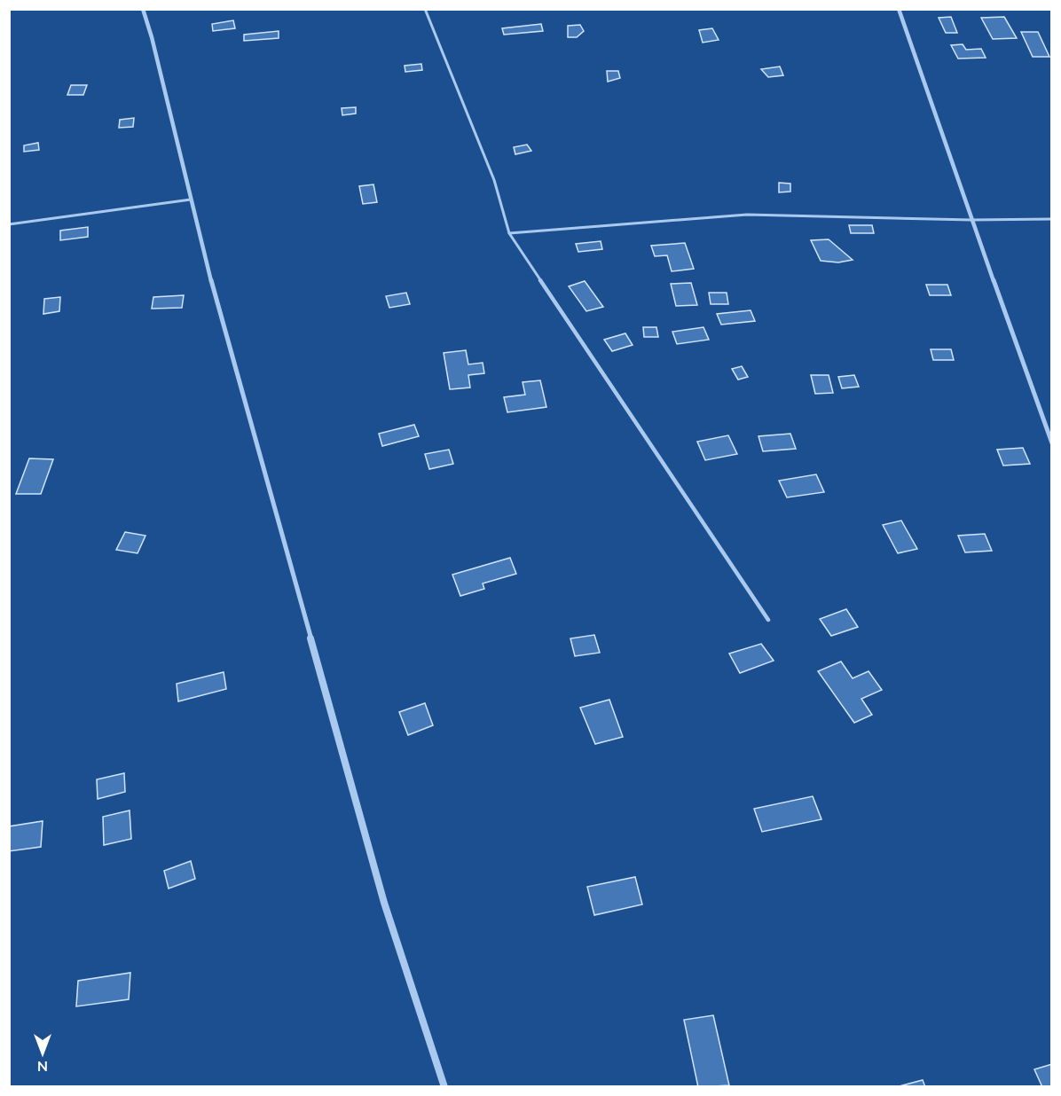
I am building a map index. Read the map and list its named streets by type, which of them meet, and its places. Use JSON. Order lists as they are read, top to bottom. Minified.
{"north":"bottom"}
